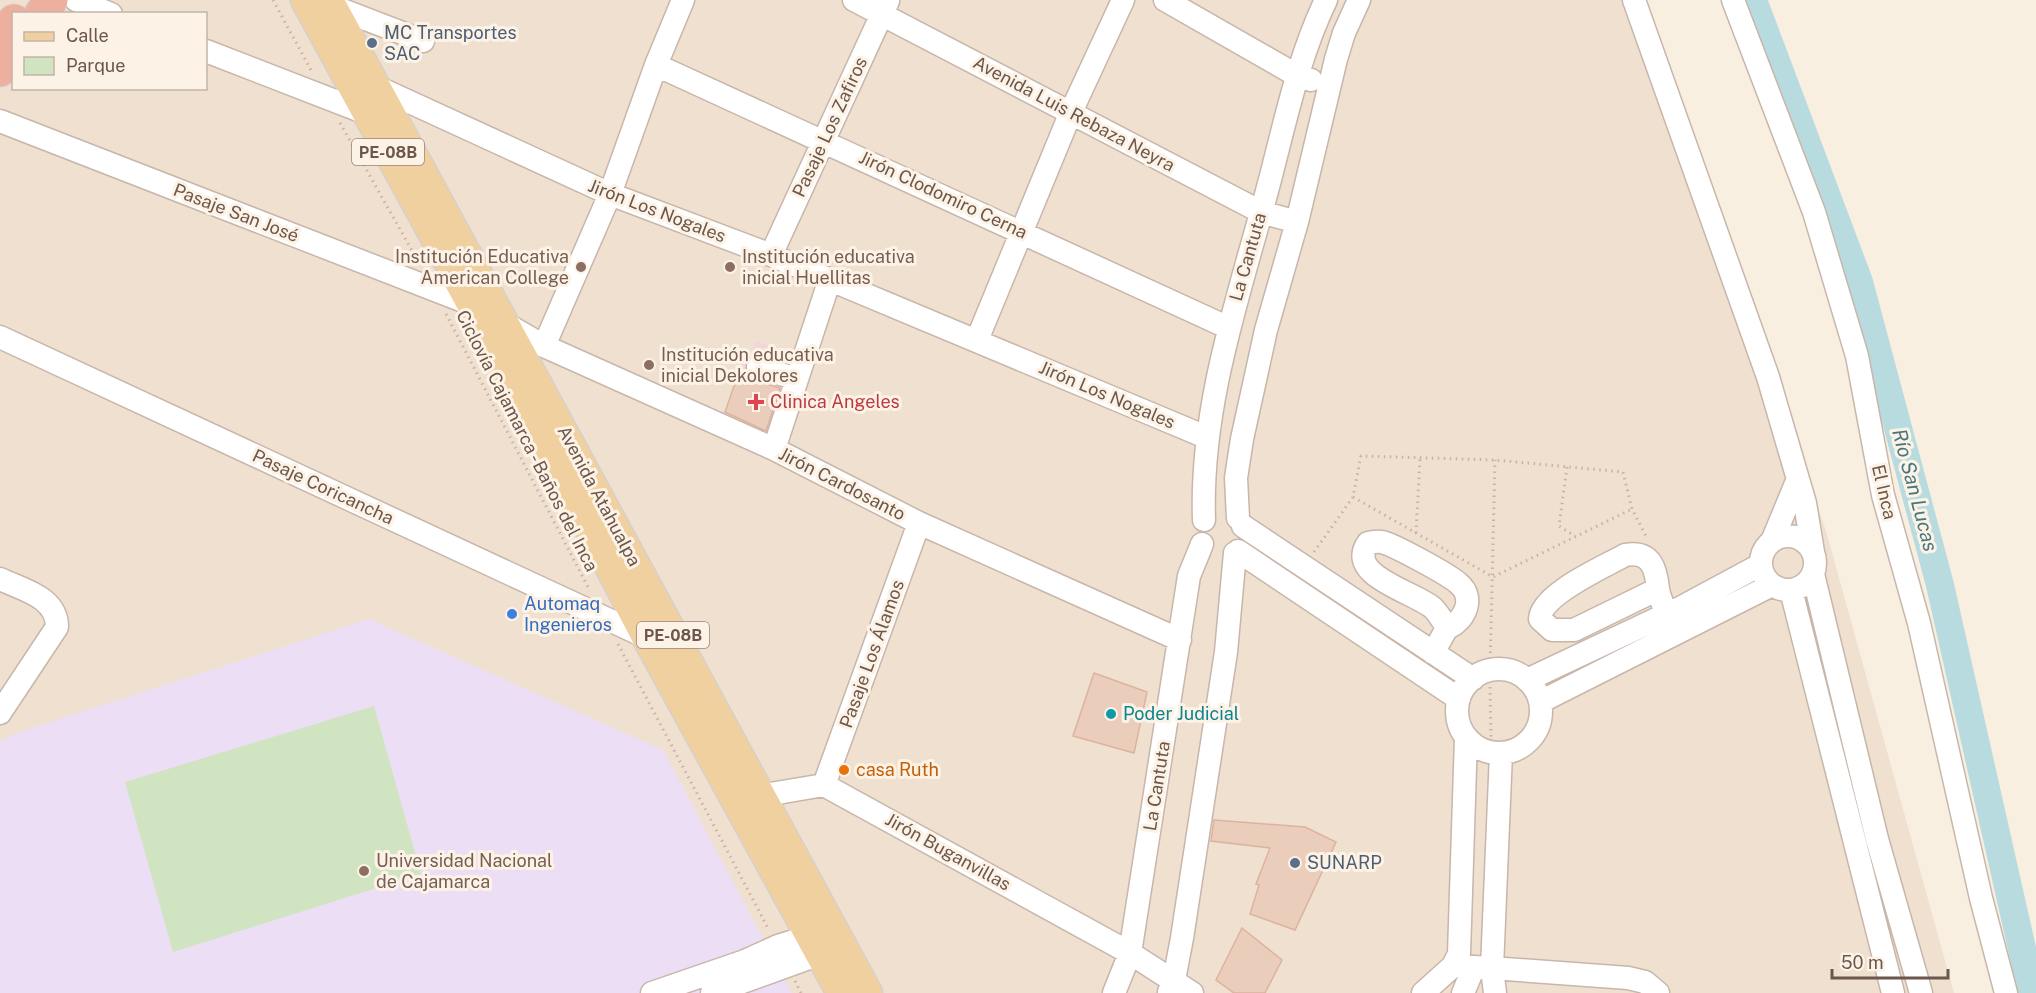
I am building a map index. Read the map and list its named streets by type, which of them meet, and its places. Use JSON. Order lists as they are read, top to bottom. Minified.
{"streets":{"main road":["PE-08B","Avenida Atahualpa"],"street":["Avenida Luis Rebaza Neyra","Pasaje Los Zafiros","Jirón Clodomiro Cerna","Jirón Los Nogales","Pasaje San José","La Cantuta","Jirón Cardosanto","Pasaje Coricancha","El Inca","Pasaje Los Álamos","Jirón Buganvillas"],"path":["Ciclovía Cajamarca - Baños del Inca"]},"crossings":[["Avenida Luis Rebaza Neyra","Pasaje Los Zafiros"],["Avenida Luis Rebaza Neyra","La Cantuta"],["Pasaje Los Zafiros","Jirón Clodomiro Cerna"],["Pasaje Los Zafiros","Jirón Los Nogales"],["Jirón Clodomiro Cerna","La Cantuta"],["Jirón Los Nogales","La Cantuta"],["Jirón Los Nogales","Avenida Atahualpa"],["Pasaje San José","Ciclovía Cajamarca - Baños del Inca"],["Pasaje San José","Jirón Cardosanto"],["Pasaje San José","Avenida Atahualpa"],["La Cantuta","Jirón Cardosanto"],["La Cantuta","Jirón Buganvillas"],["Ciclovía Cajamarca - Baños del Inca","Pasaje Coricancha"],["Jirón Cardosanto","Avenida Atahualpa"],["Jirón Cardosanto","Pasaje Los Álamos"],["Pasaje Coricancha","Avenida Atahualpa"],["Pasaje Los Álamos","Jirón Buganvillas"]],"water":["Río San Lucas"],"places":{"other":["MC Transportes SAC","Institución Educativa American College","Institución educativa inicial Huellitas","Institución educativa inicial Dekolores","Automaq Ingenieros","Poder Judicial","casa Ruth","SUNARP","Universidad Nacional de Cajamarca"],"health":["Clinica Angeles"]},"legend":["Calle","Parque"],"scale_bar":"50 m"}
